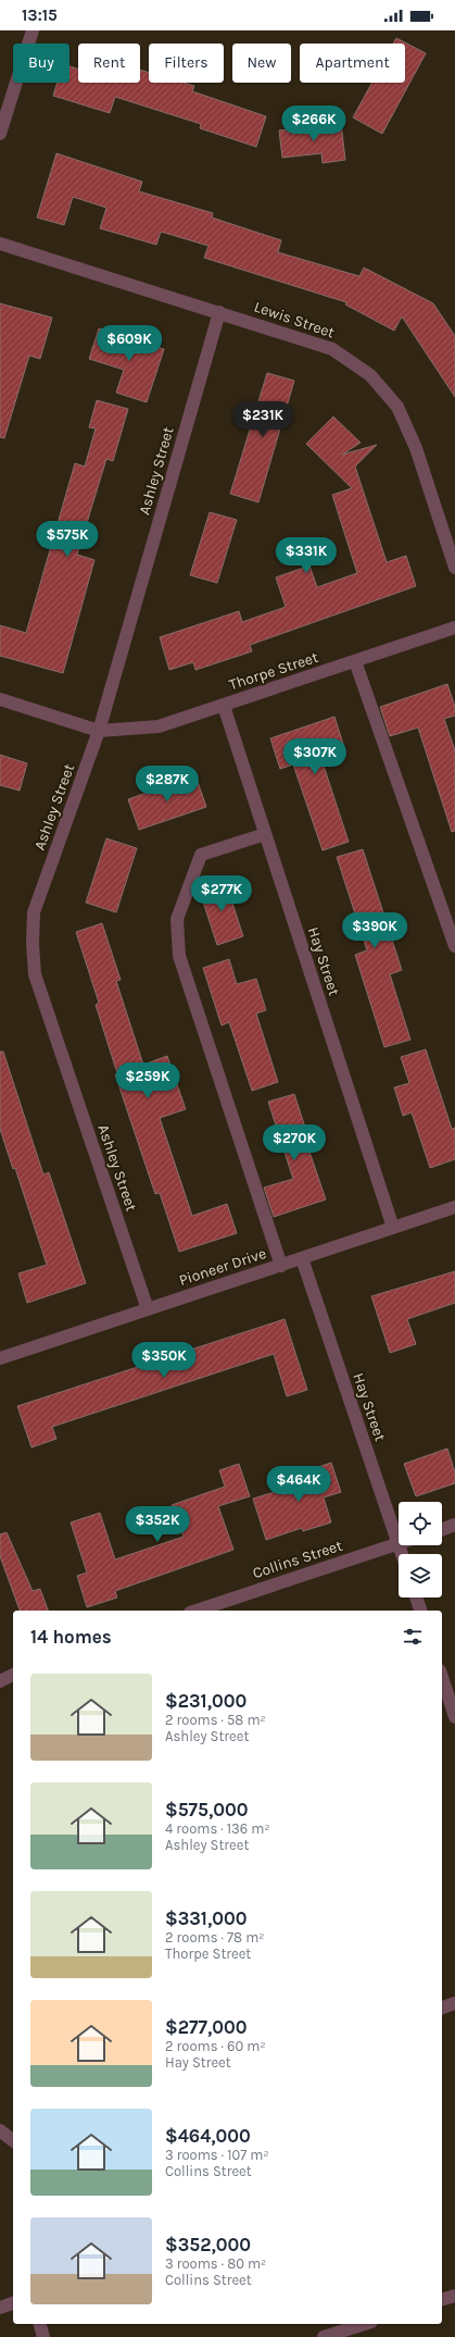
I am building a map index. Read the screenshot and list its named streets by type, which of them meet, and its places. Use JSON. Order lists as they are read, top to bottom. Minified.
{"streets":{"street":["Lewis Street","Ashley Street","Thorpe Street","Hay Street","Pioneer Drive","Collins Street"]},"crossings":[["Lewis Street","Ashley Street"],["Ashley Street","Thorpe Street"],["Ashley Street","Pioneer Drive"],["Thorpe Street","Hay Street"],["Hay Street","Pioneer Drive"],["Hay Street","Collins Street"]],"page":{"status":"13:15","chip":["Buy","Rent","Filters","New","Apartment"],"price":["$266K","$609K","$231K","$575K","$331K","$307K","$287K","$277K","$390K","$259K","$270K","$350K","$464K","$352K"],"heading":"14 homes","list":[{"name":"$231,000","note":"2 rooms · 58 m² · Ashley Street"},{"name":"$575,000","note":"4 rooms · 136 m² · Ashley Street"},{"name":"$331,000","note":"2 rooms · 78 m² · Thorpe Street"},{"name":"$277,000","note":"2 rooms · 60 m² · Hay Street"},{"name":"$464,000","note":"3 rooms · 107 m² · Collins Street"},{"name":"$352,000","note":"3 rooms · 80 m² · Collins Street"}]}}
